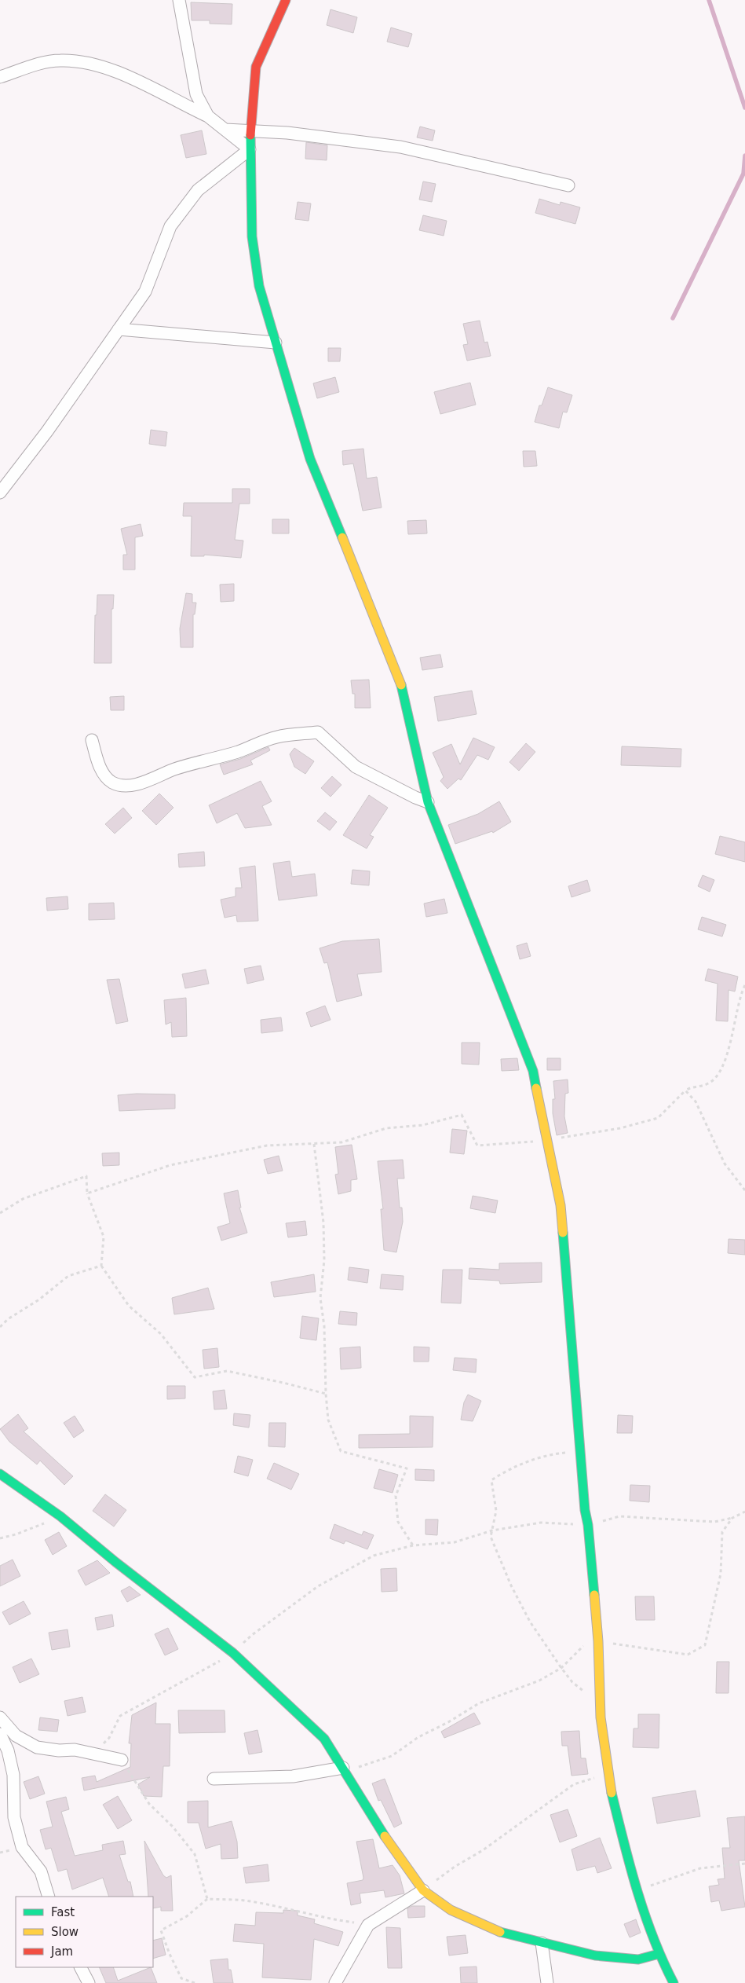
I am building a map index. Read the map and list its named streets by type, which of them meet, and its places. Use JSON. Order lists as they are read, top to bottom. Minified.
{"legend":["Fast","Slow","Jam"]}
